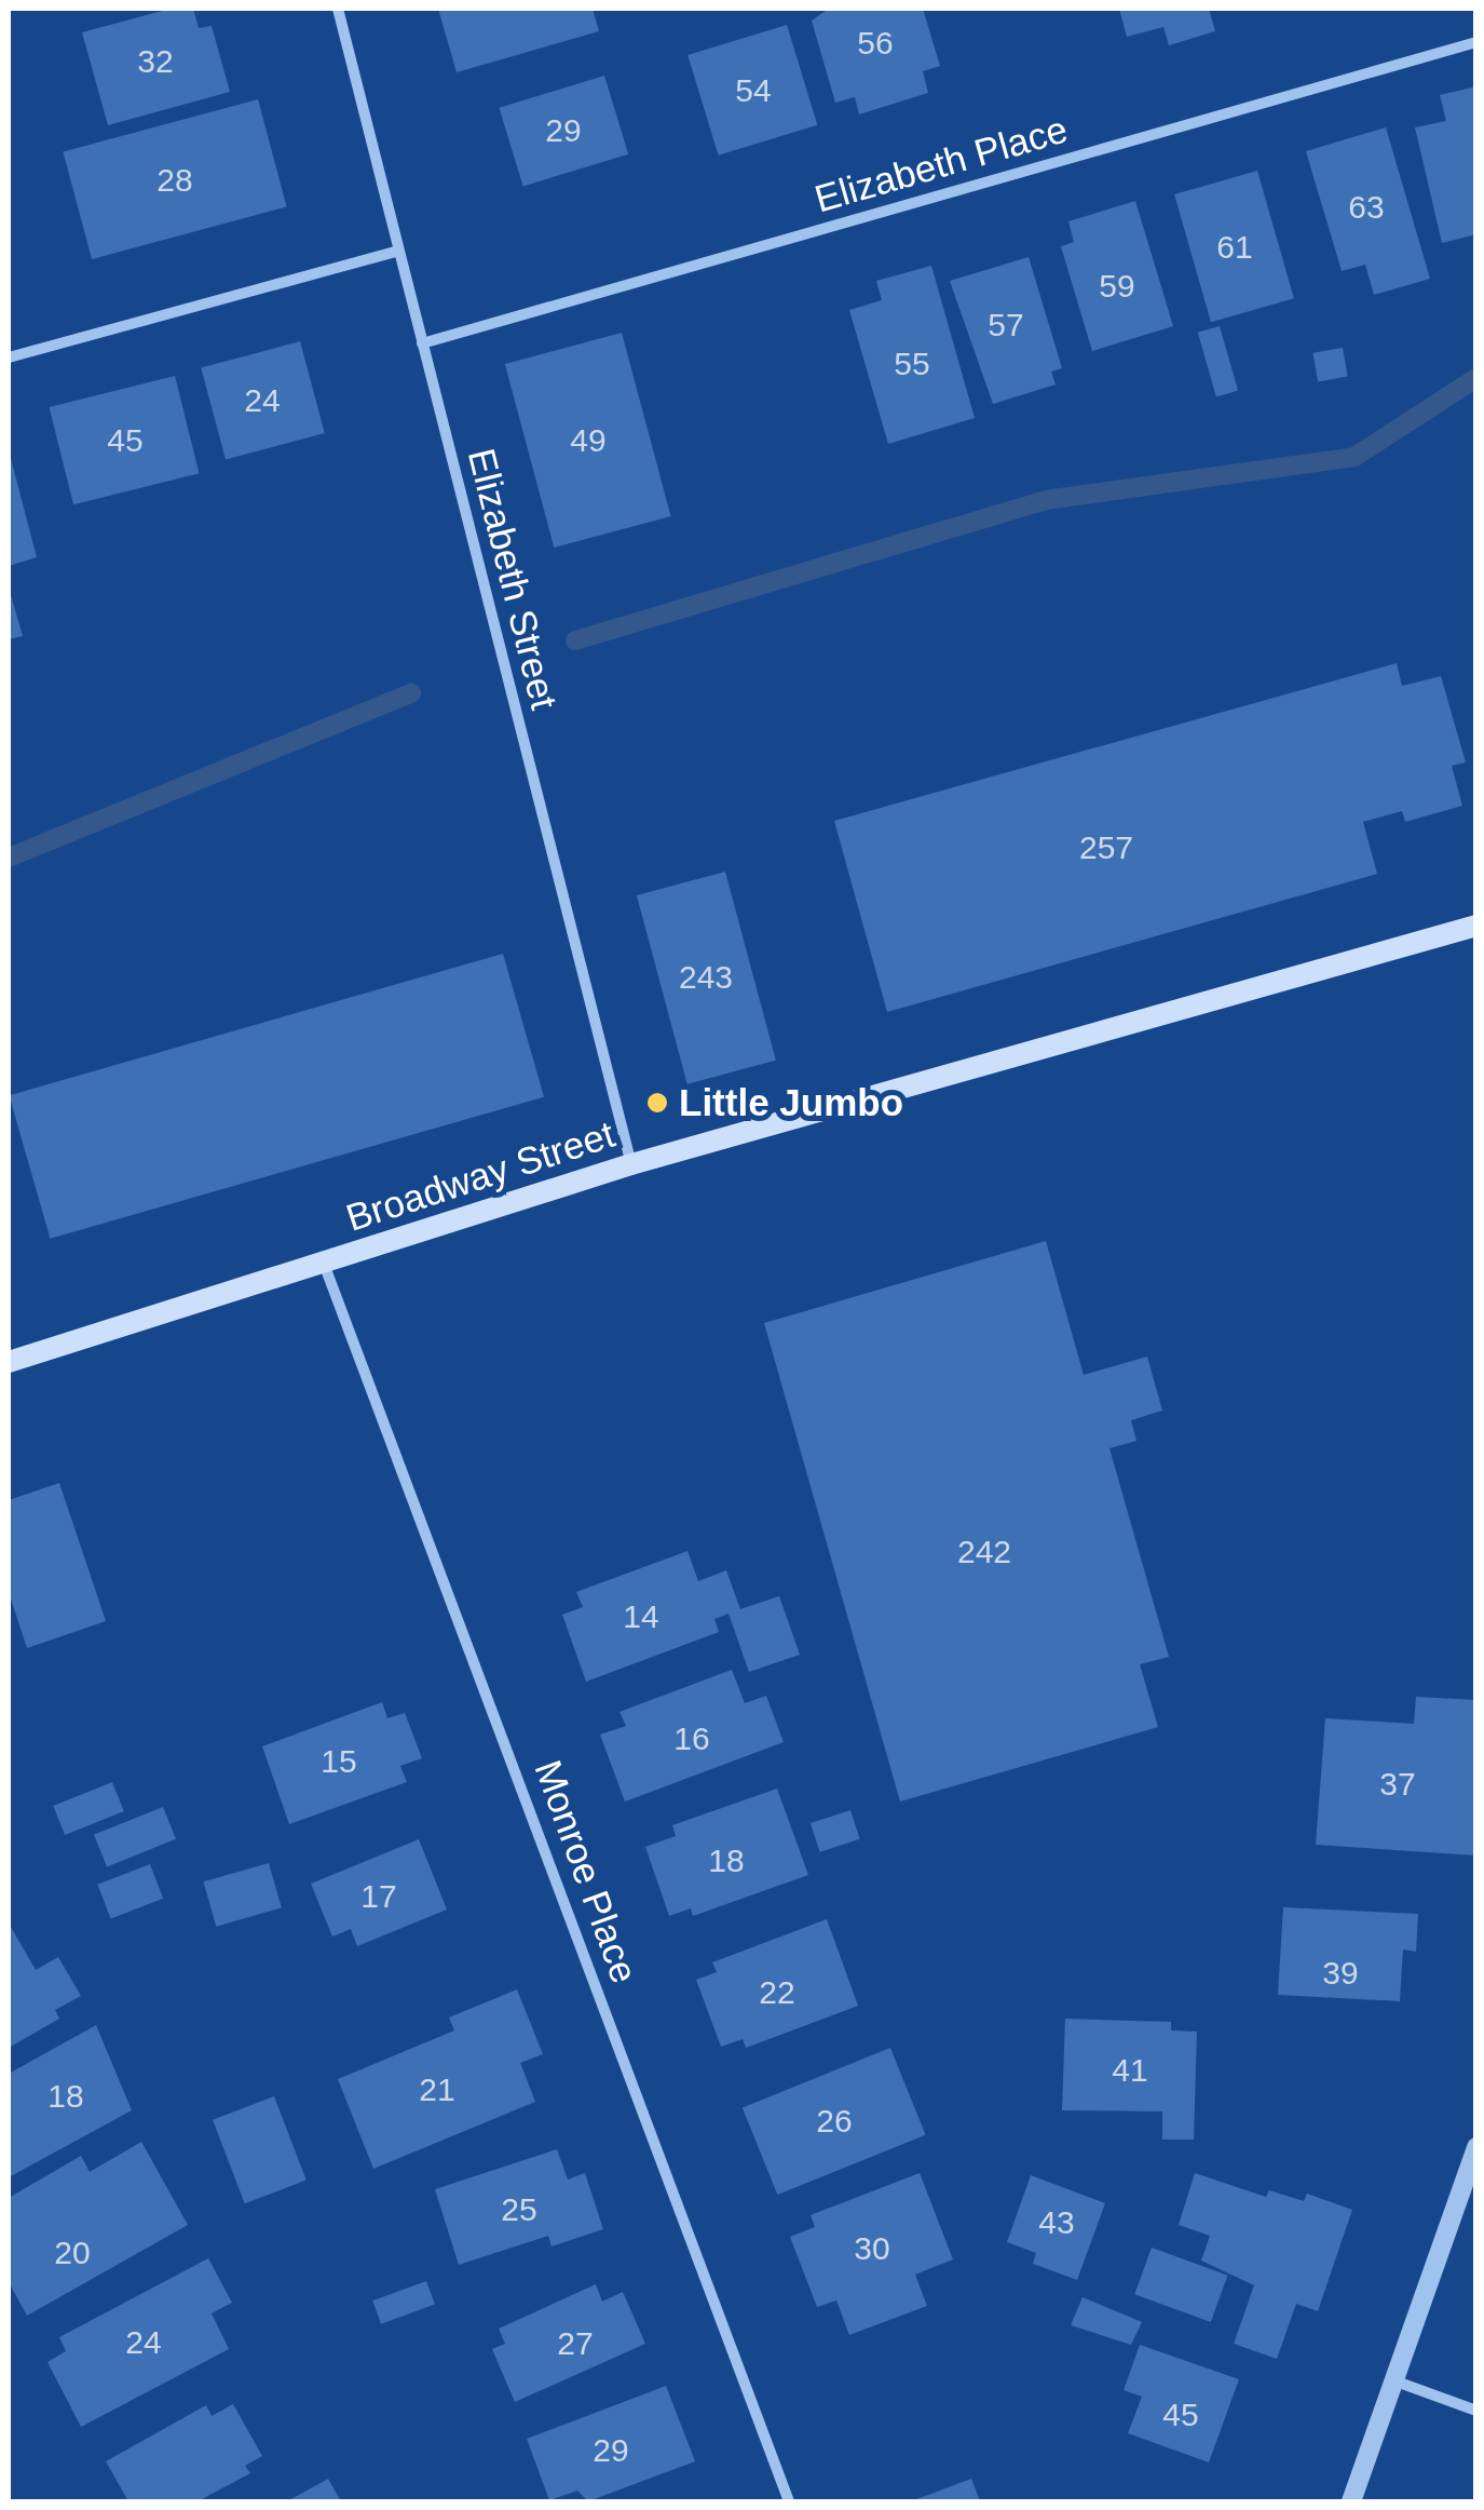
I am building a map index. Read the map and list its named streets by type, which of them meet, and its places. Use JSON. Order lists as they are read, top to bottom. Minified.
{"streets":{"main road":["Broadway Street"],"street":["Elizabeth Place","Elizabeth Street","Monroe Place"]},"crossings":[["Elizabeth Place","Elizabeth Street"],["Elizabeth Street","Broadway Street"],["Broadway Street","Monroe Place"]],"places":["Little Jumbo"],"house_numbers":["56","32","54","29","28","63","61","59","57","55","24","45","49","257","243","242","14","16","15","37","18","17","39","22","41","21","18","26","25","43","30","20","24","27","45","29"]}
